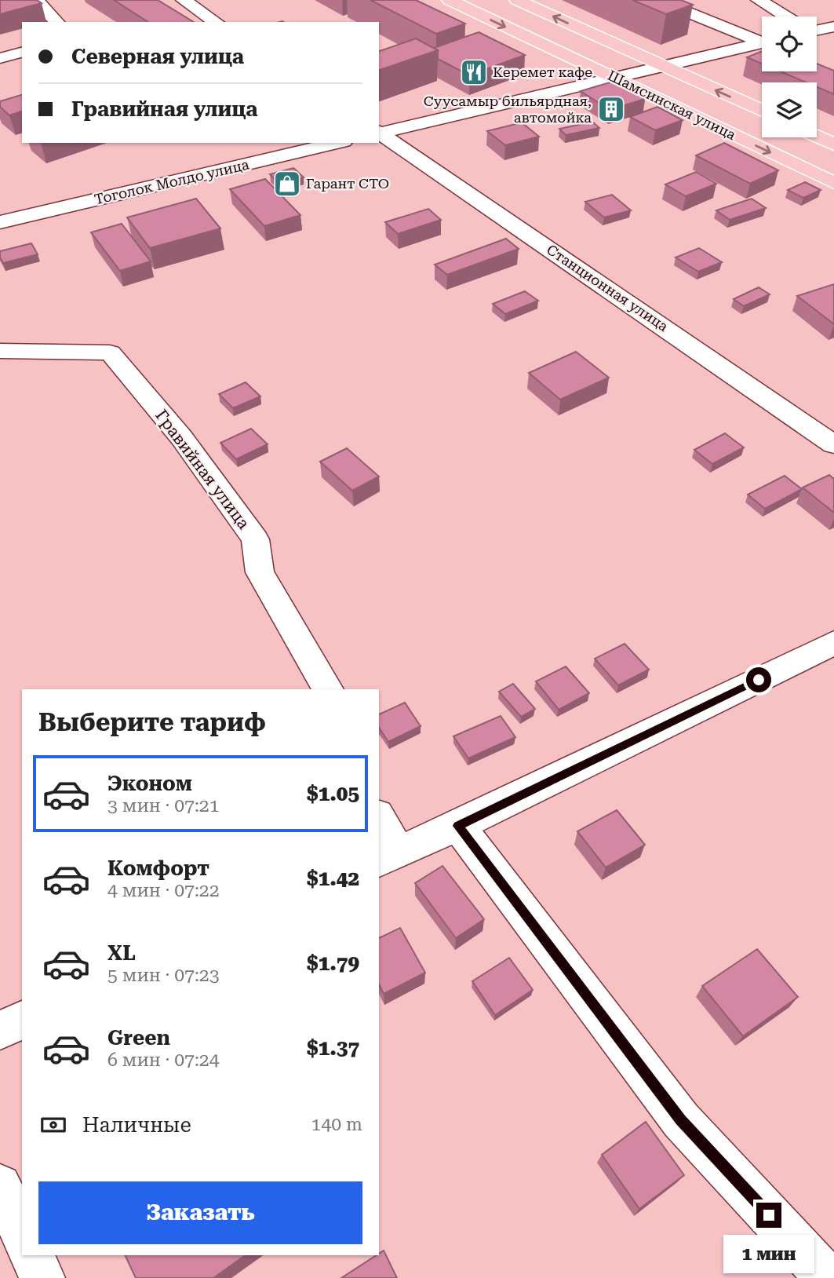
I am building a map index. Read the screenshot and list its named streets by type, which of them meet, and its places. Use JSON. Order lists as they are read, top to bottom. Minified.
{"streets":{"main road":["Шамсинская улица"],"street":["Тоголок Молдо улица","Станционная улица","Гравийная улица"]},"places":{"restaurant":["Керемет кафе"],"building":["Суусамыр бильярдная, автомойка"],"shop":["Гарант СТО"]},"page":{"banner":["Северная улица","Гравийная улица"],"heading":"Выберите тариф","list":[{"name":"Эконом","note":"3 мин · 07:21","value":"$1.05"},{"name":"Комфорт","note":"4 мин · 07:22","value":"$1.42"},{"name":"XL","note":"5 мин · 07:23","value":"$1.79"},{"name":"Green","note":"6 мин · 07:24","value":"$1.37"}],"pay":["Наличные","140 m"],"buttons":"Заказать","bubble":"1 мин"}}
